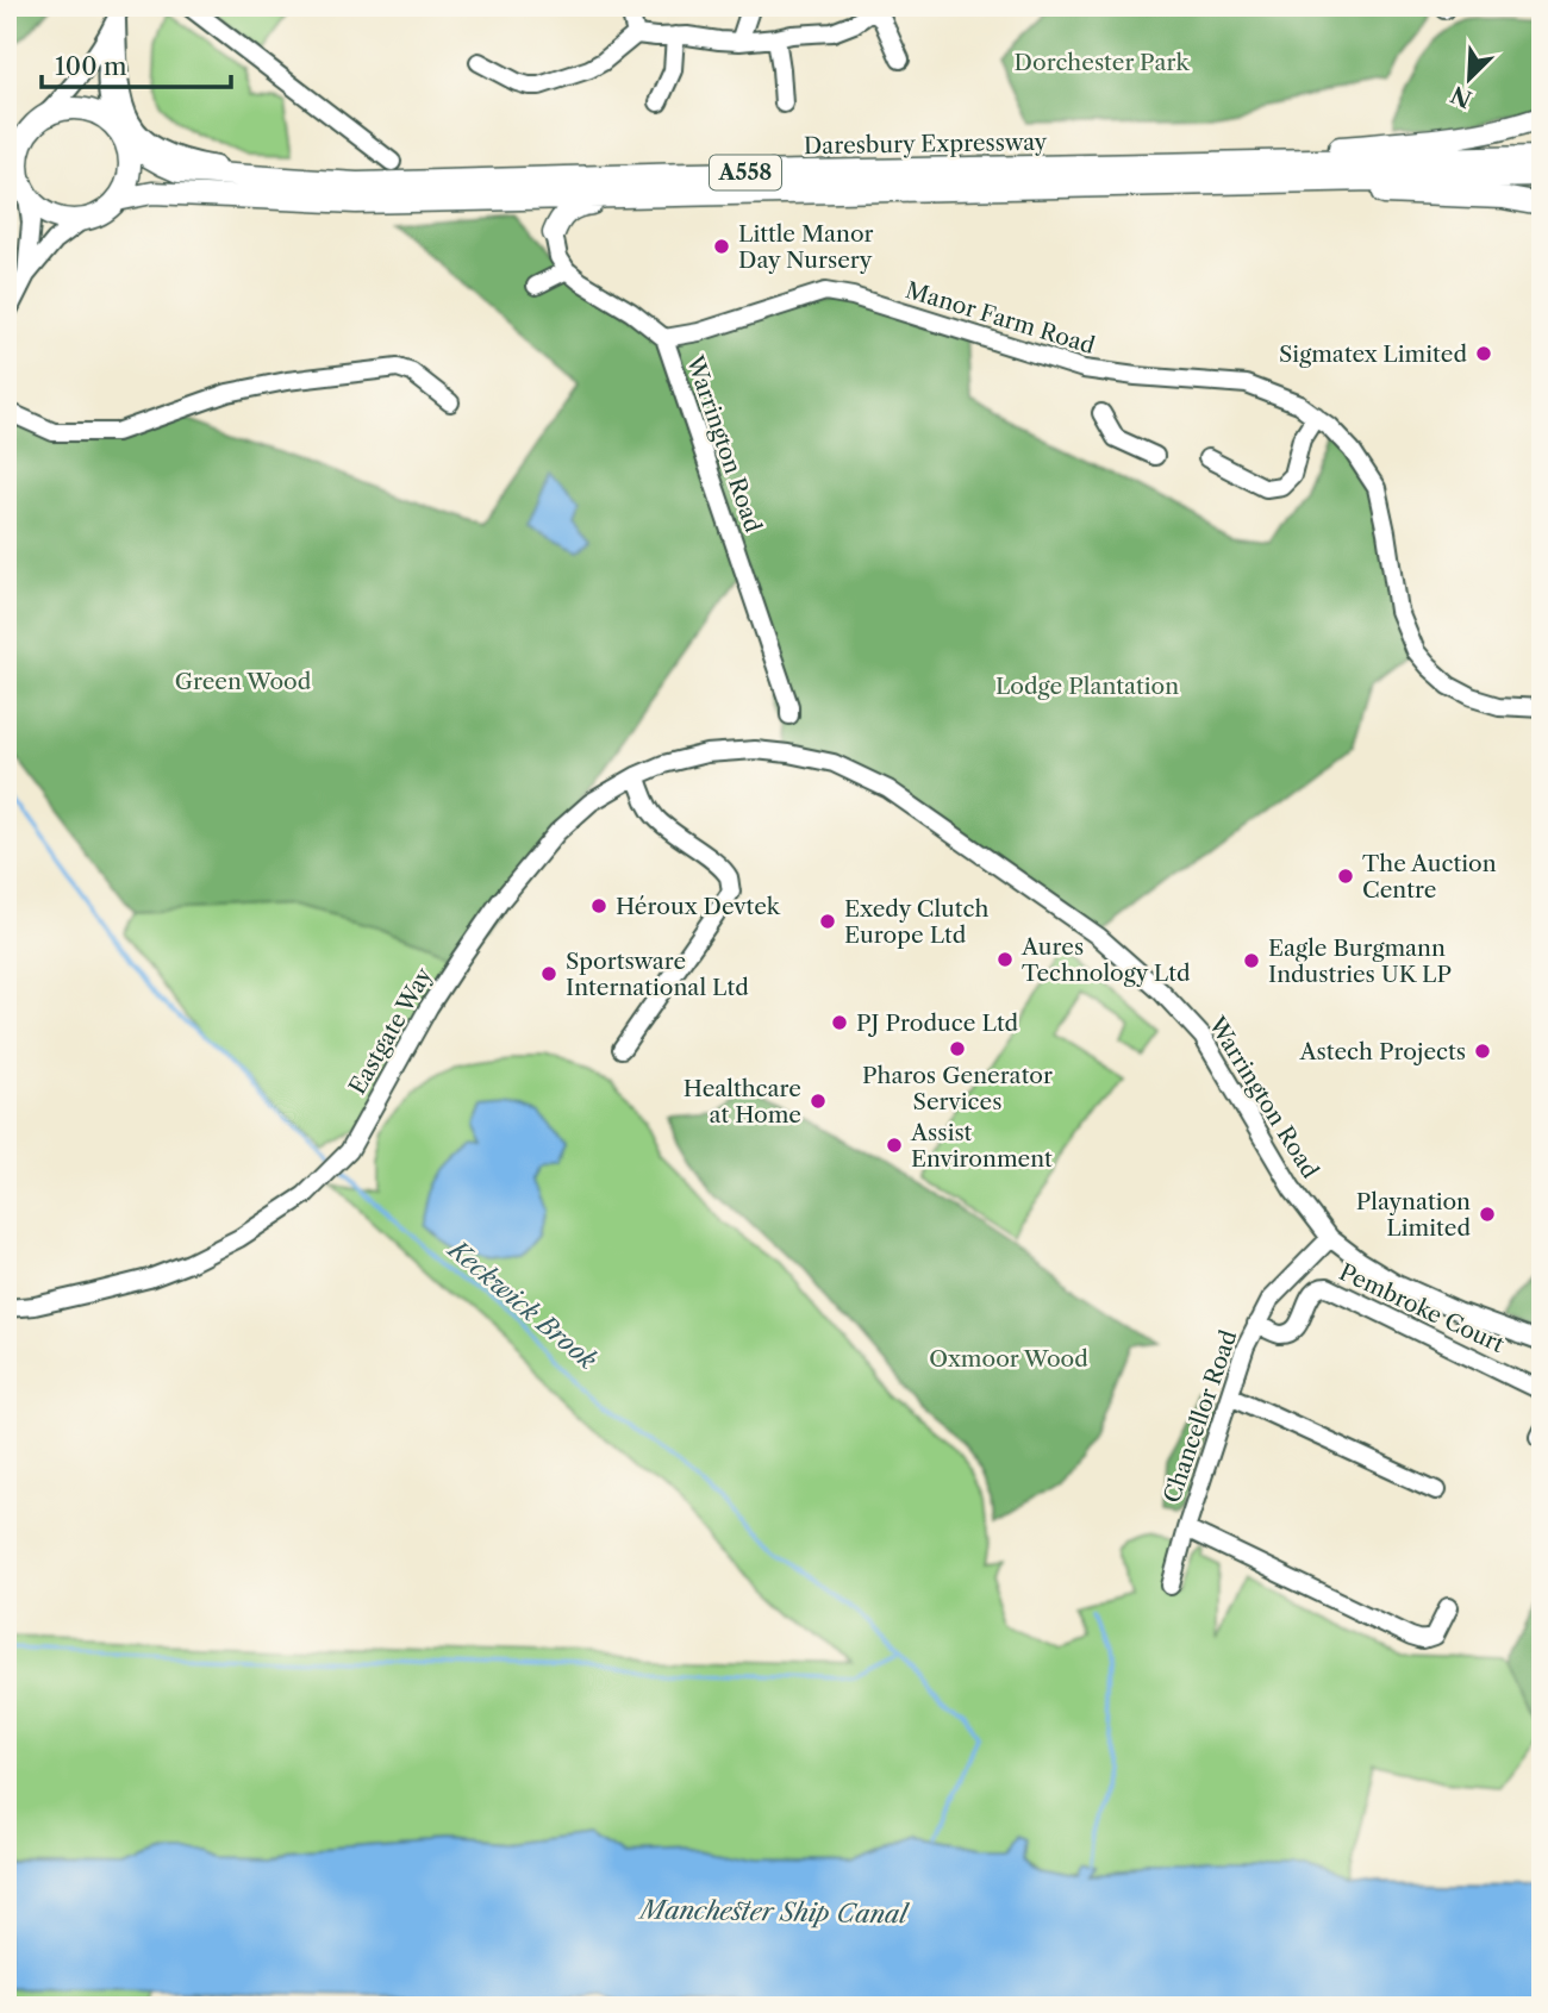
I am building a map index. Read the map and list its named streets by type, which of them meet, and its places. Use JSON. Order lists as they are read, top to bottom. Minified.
{"streets":{"main road":["Daresbury Expressway","A558"],"street":["Manor Farm Road","Warrington Road","Eastgate Way","Pembroke Court","Chancellor Road"]},"crossings":[["Daresbury Expressway","A558"],["Manor Farm Road","Warrington Road"],["Warrington Road","Eastgate Way"],["Warrington Road","Chancellor Road"],["Pembroke Court","Chancellor Road"]],"water":["Keckwick Brook","Manchester Ship Canal"],"parks":["Dorchester Park","Green Wood","Lodge Plantation","Oxmoor Wood"],"places":["Little Manor Day Nursery","Sigmatex Limited","The Auction Centre","Héroux Devtek","Exedy Clutch Europe Ltd","Aures Technology Ltd","Eagle Burgmann Industries UK LP","Sportsware International Ltd","PJ Produce Ltd","Pharos Generator Services","Astech Projects","Healthcare at Home","Assist Environment","Playnation Limited"],"scale_bar":"100 m","north":"bottom left"}
